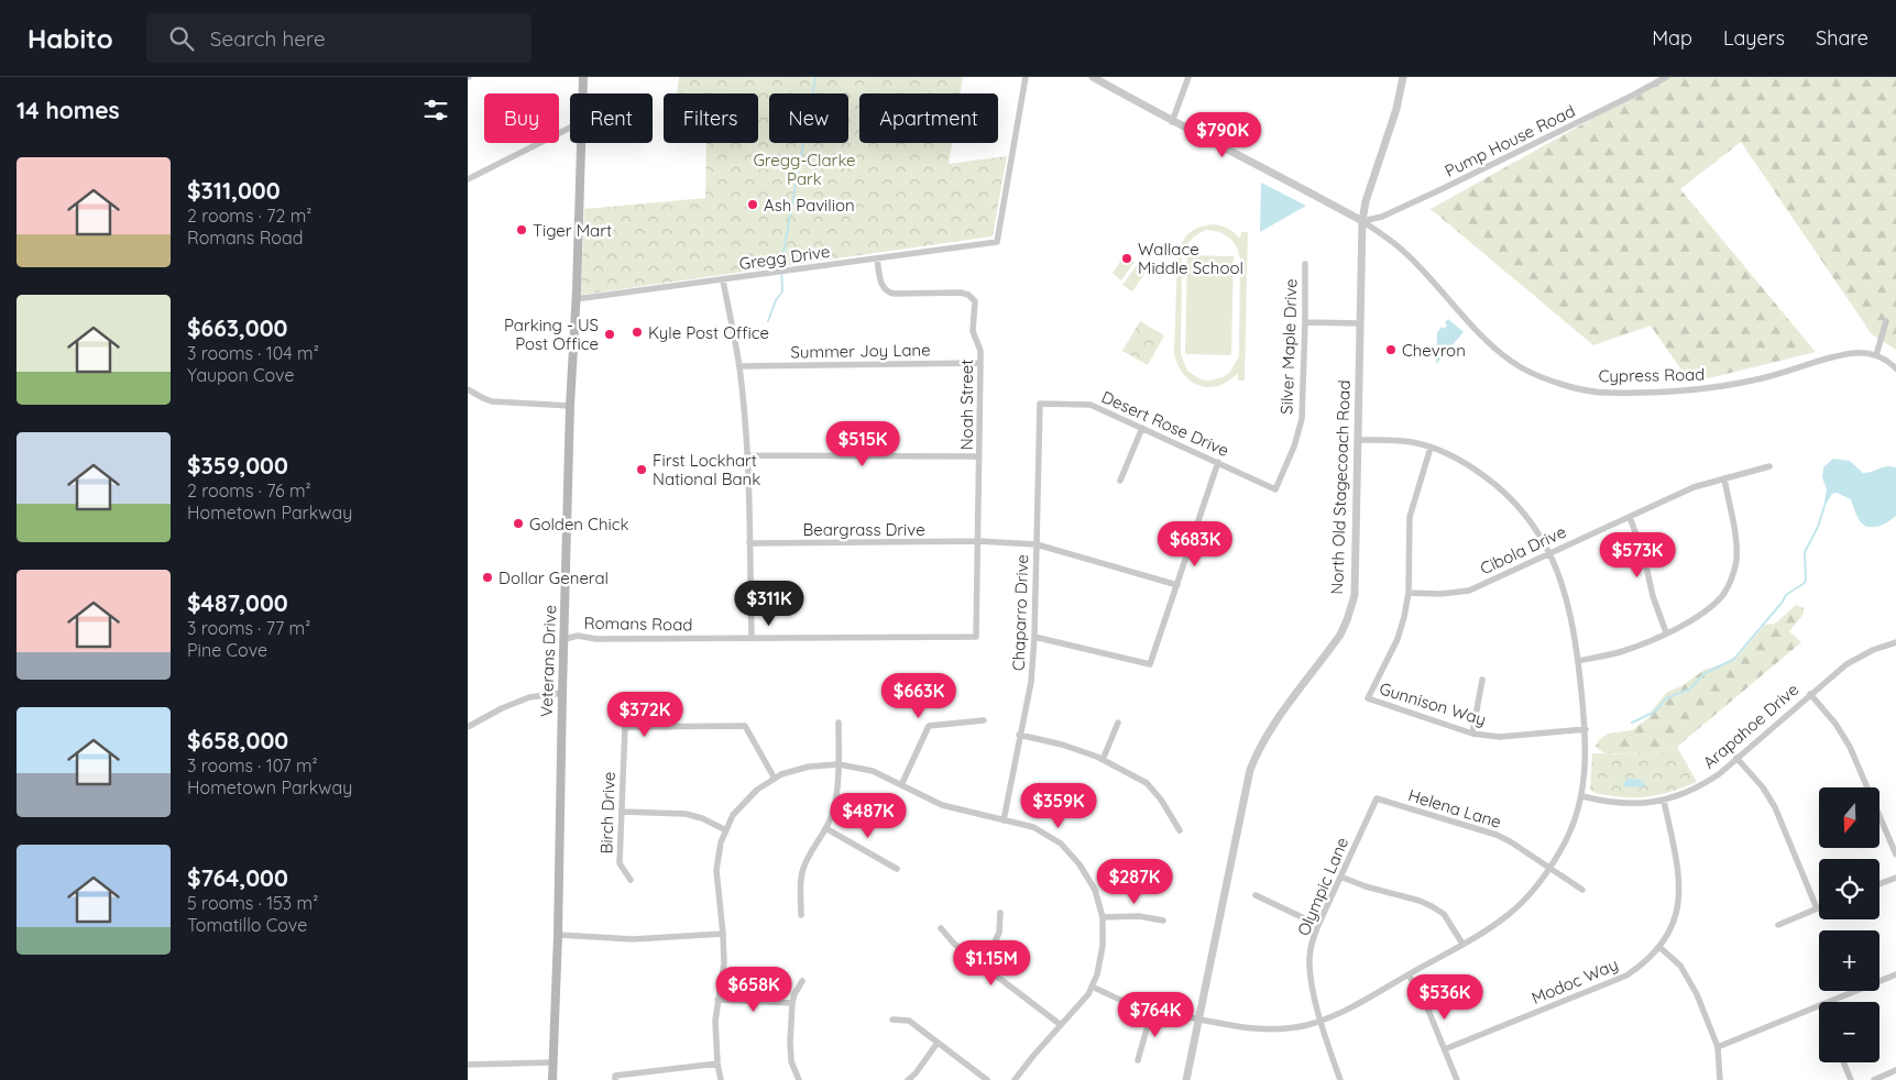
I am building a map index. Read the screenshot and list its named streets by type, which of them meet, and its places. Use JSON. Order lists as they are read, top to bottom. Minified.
{"streets":{"main road":["Veterans Drive"],"street":["Pump House Road","Gregg Drive","Silver Maple Drive","Summer Joy Lane","Cypress Road","Noah Street","Desert Rose Drive","North Old Stagecoach Road","Beargrass Drive","Cibola Drive","Chaparro Drive","Romans Road","Gunnison Way","Arapahoe Drive","Helena Lane","Birch Drive","Olympic Lane","Modoc Way"]},"crossings":[["Pump House Road","Cypress Road"],["Pump House Road","North Old Stagecoach Road"],["Gregg Drive","Noah Street"],["Gregg Drive","Veterans Drive"],["Silver Maple Drive","Desert Rose Drive"],["Summer Joy Lane","Noah Street"],["Cypress Road","North Old Stagecoach Road"],["Noah Street","Beargrass Drive"],["Noah Street","Romans Road"],["Desert Rose Drive","Chaparro Drive"],["Beargrass Drive","Chaparro Drive"],["Cibola Drive","Gunnison Way"],["Romans Road","Veterans Drive"],["Arapahoe Drive","Modoc Way"],["Helena Lane","Olympic Lane"]],"parks":["Gregg-Clarke Park"],"places":["Ash Pavilion","Tiger Mart","Wallace Middle School","Kyle Post Office","Parking - US Post Office","Chevron","First Lockhart National Bank","Golden Chick","Dollar General"],"north":"bottom","page":{"header":"Habito","search":"Search here","nav":["Map","Layers","Share"],"heading":"14 homes","chip":["Buy","Rent","Filters","New","Apartment"],"price":["$790K","$515K","$683K","$573K","$311K","$663K","$372K","$359K","$487K","$287K","$1.15M","$658K","$536K","$764K"],"list":[{"name":"$311,000","note":"2 rooms · 72 m² · Romans Road"},{"name":"$663,000","note":"3 rooms · 104 m² · Yaupon Cove"},{"name":"$359,000","note":"2 rooms · 76 m² · Hometown Parkway"},{"name":"$487,000","note":"3 rooms · 77 m² · Pine Cove"},{"name":"$658,000","note":"3 rooms · 107 m² · Hometown Parkway"},{"name":"$764,000","note":"5 rooms · 153 m² · Tomatillo Cove"}],"map_buttons":["+","−"]}}
